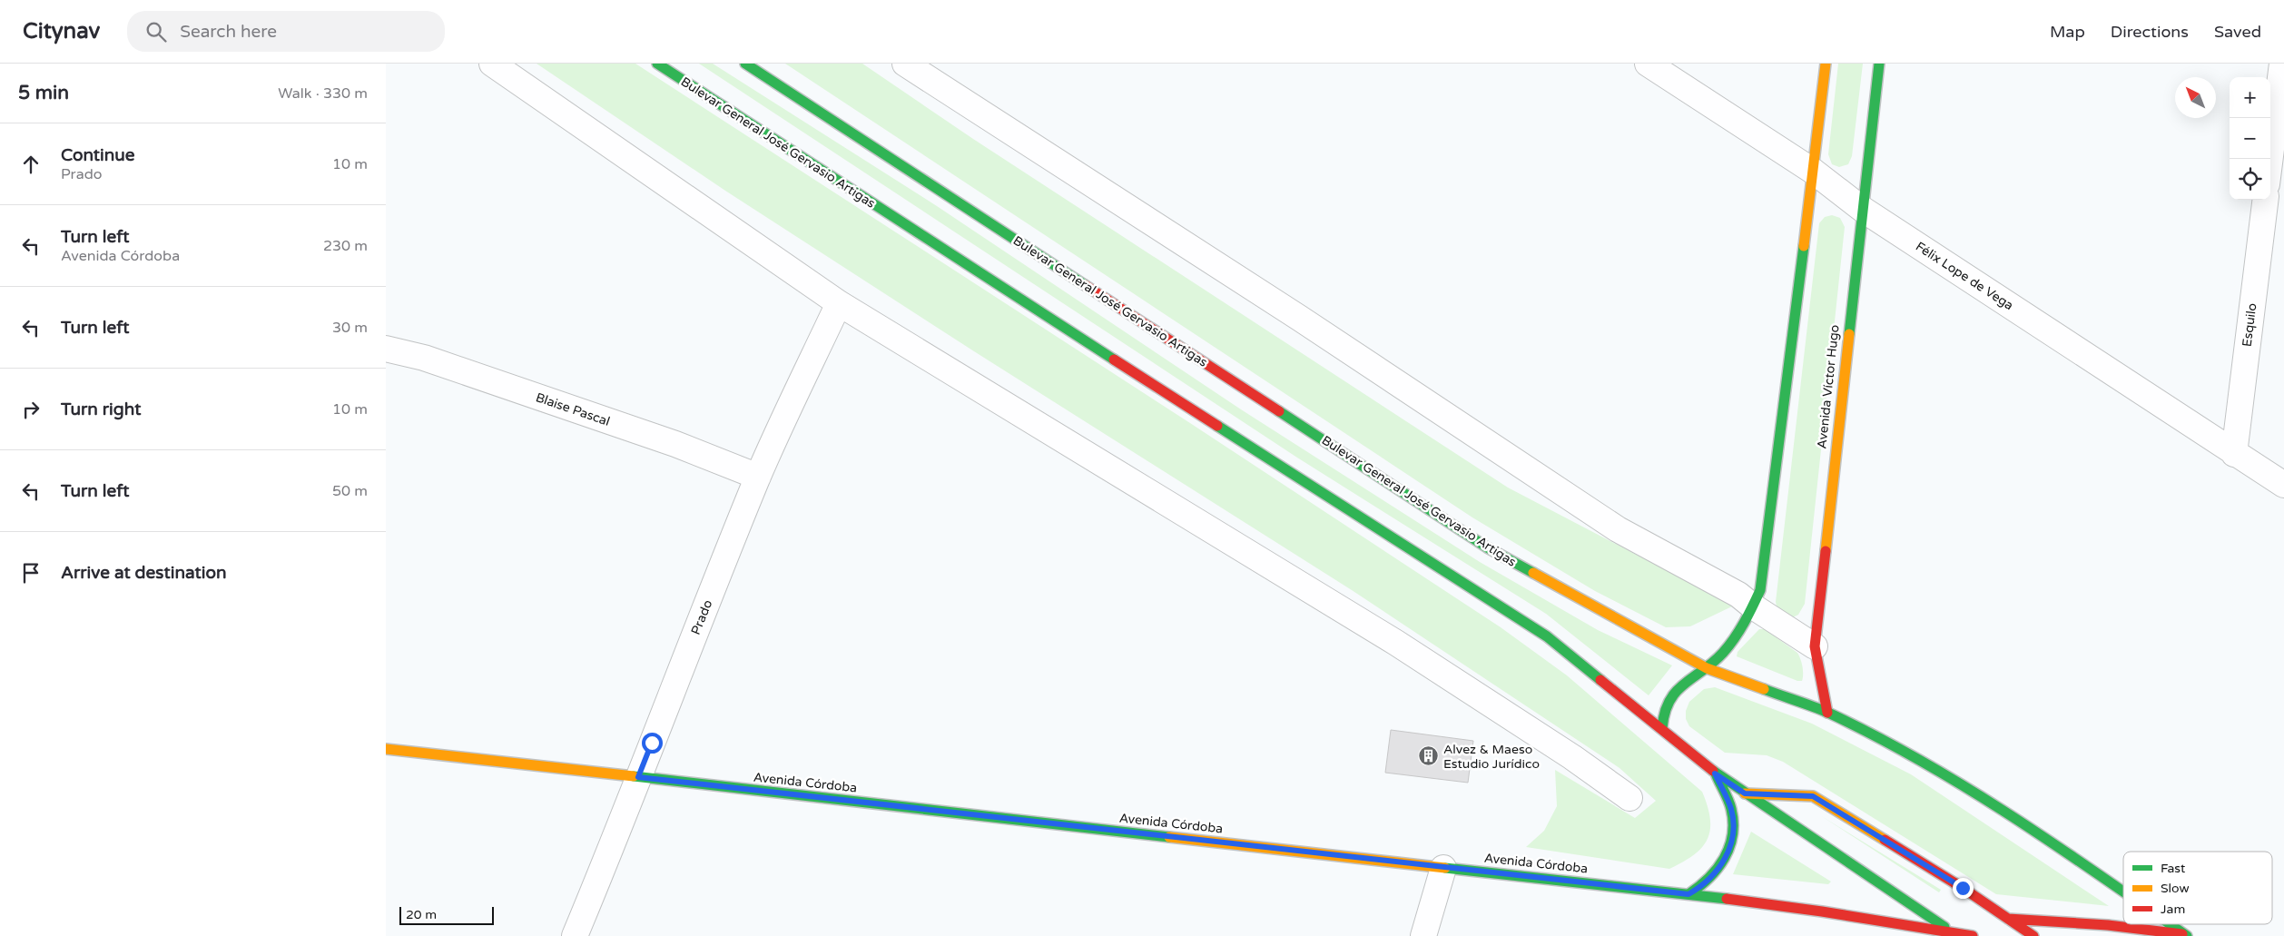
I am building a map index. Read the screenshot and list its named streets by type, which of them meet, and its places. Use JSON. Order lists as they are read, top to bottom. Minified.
{"streets":{"main road":["Bulevar General José Gervasio Artigas","Avenida Víctor Hugo","Avenida Córdoba"],"street":["Félix Lope de Vega","Esquilo","Blaise Pascal","Prado"]},"crossings":[["Bulevar General José Gervasio Artigas","Avenida Víctor Hugo"],["Bulevar General José Gervasio Artigas","Avenida Córdoba"],["Félix Lope de Vega","Esquilo"],["Félix Lope de Vega","Avenida Víctor Hugo"],["Blaise Pascal","Prado"],["Prado","Avenida Córdoba"]],"places":{"building":["Alvez & Maeso Estudio Jurídico"]},"legend":["Fast","Slow","Jam"],"scale_bar":"20 m","north":"top left","page":{"header":"Citynav","search":"Search here","nav":["Map","Directions","Saved"],"heading":["5 min","Walk · 330 m"],"map_buttons":["+","−"],"list":[["Continue","Prado","10 m"],["Turn left","Avenida Córdoba","230 m"],["Turn left","30 m"],["Turn right","10 m"],["Turn left","50 m"],"Arrive at destination"],"scale":"20 m"}}
